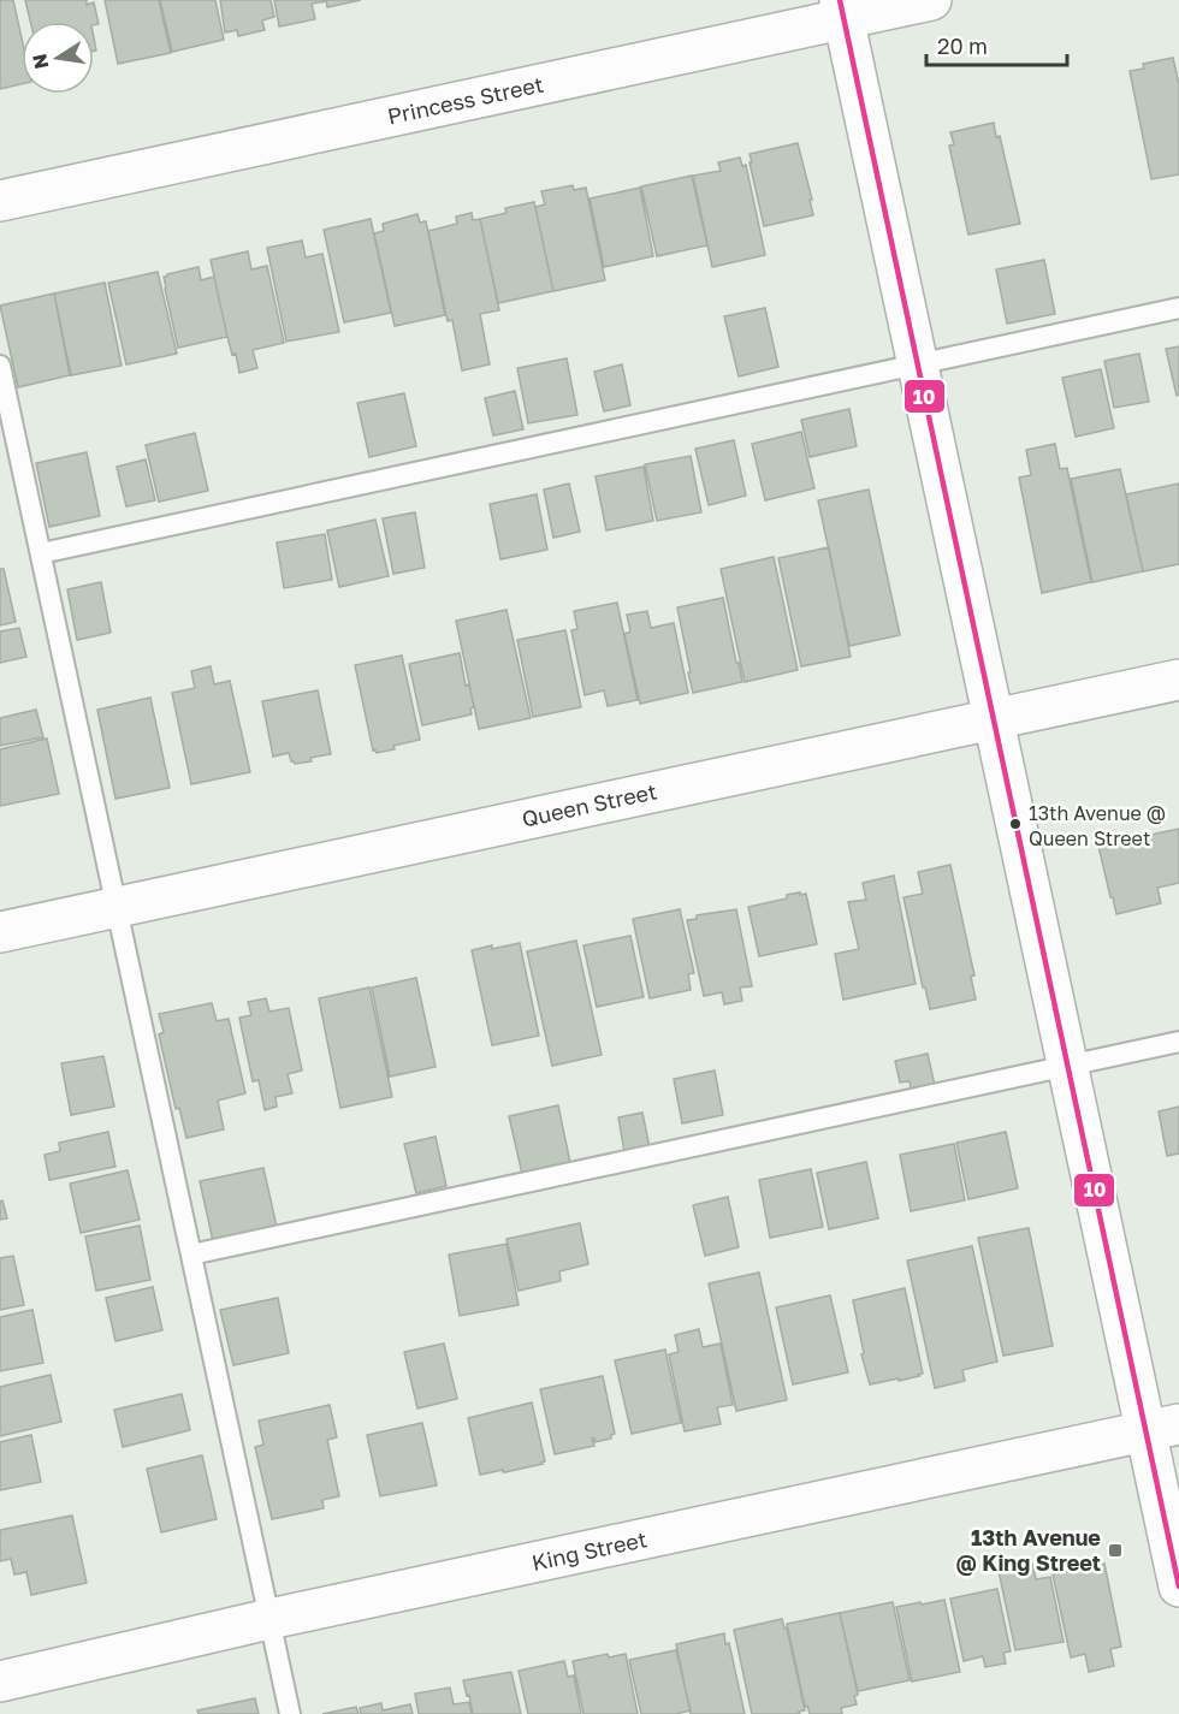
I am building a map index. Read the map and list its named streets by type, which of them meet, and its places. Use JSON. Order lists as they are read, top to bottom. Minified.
{"streets":{"street":["Princess Street","Queen Street","King Street"]},"places":{"other":["13th Avenue @ Queen Street"],"transit":["13th Avenue @ King Street"]},"lines":["transit line 10"],"scale_bar":"20 m","north":"left"}
